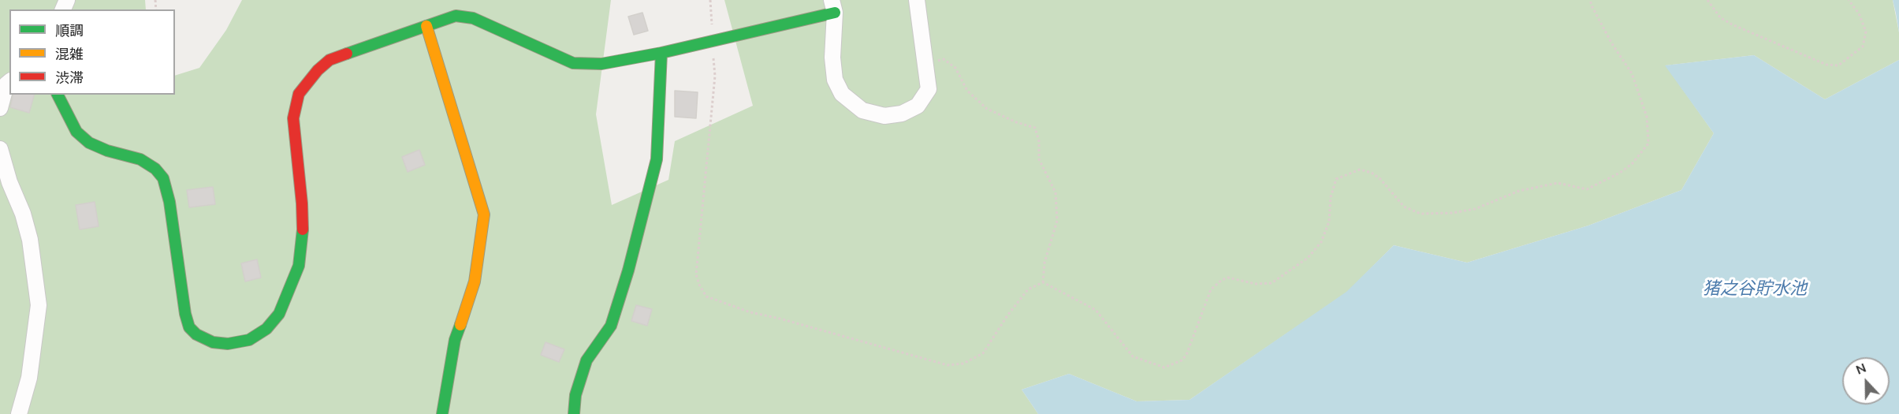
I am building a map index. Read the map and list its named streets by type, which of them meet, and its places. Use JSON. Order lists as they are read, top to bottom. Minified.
{"water":["猪之谷貯水池"],"legend":["順調","混雑","渋滞"],"north":"top"}
